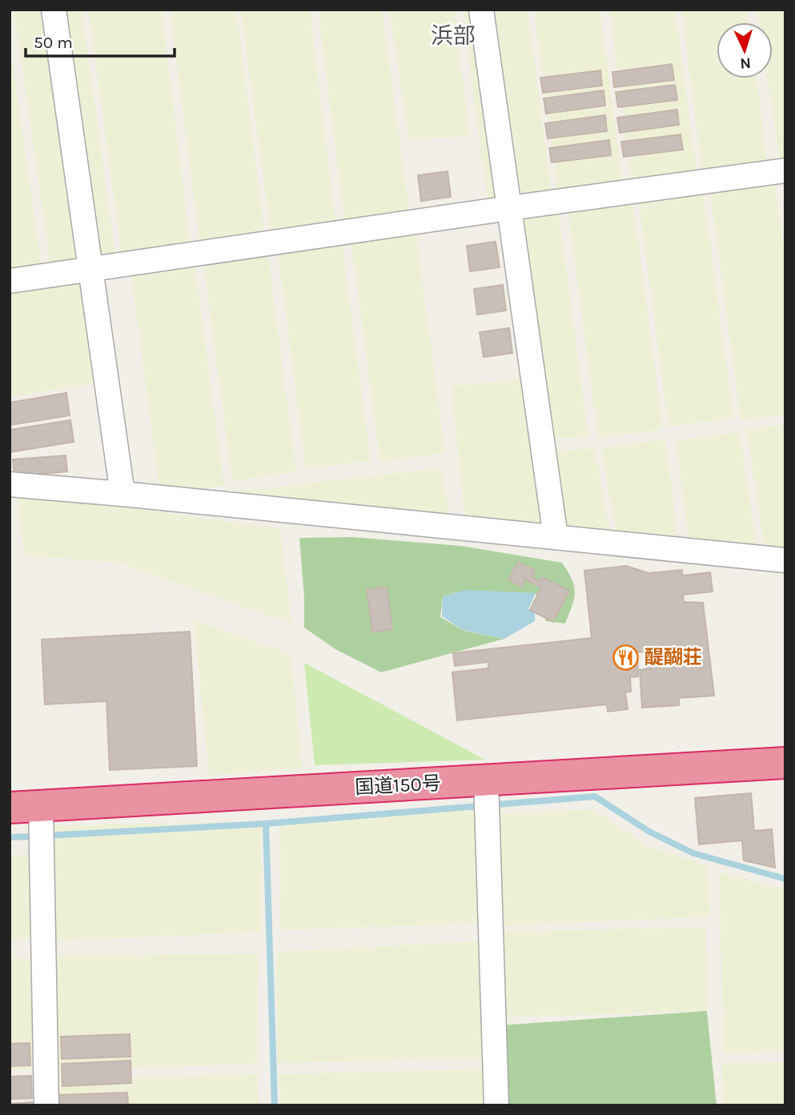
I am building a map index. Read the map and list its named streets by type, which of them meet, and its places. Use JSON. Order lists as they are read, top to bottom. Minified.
{"streets":{"highway":["国道150号"]},"districts":["浜部"],"places":{"restaurant":["醍醐荘"]},"scale_bar":"50 m","north":"bottom"}
